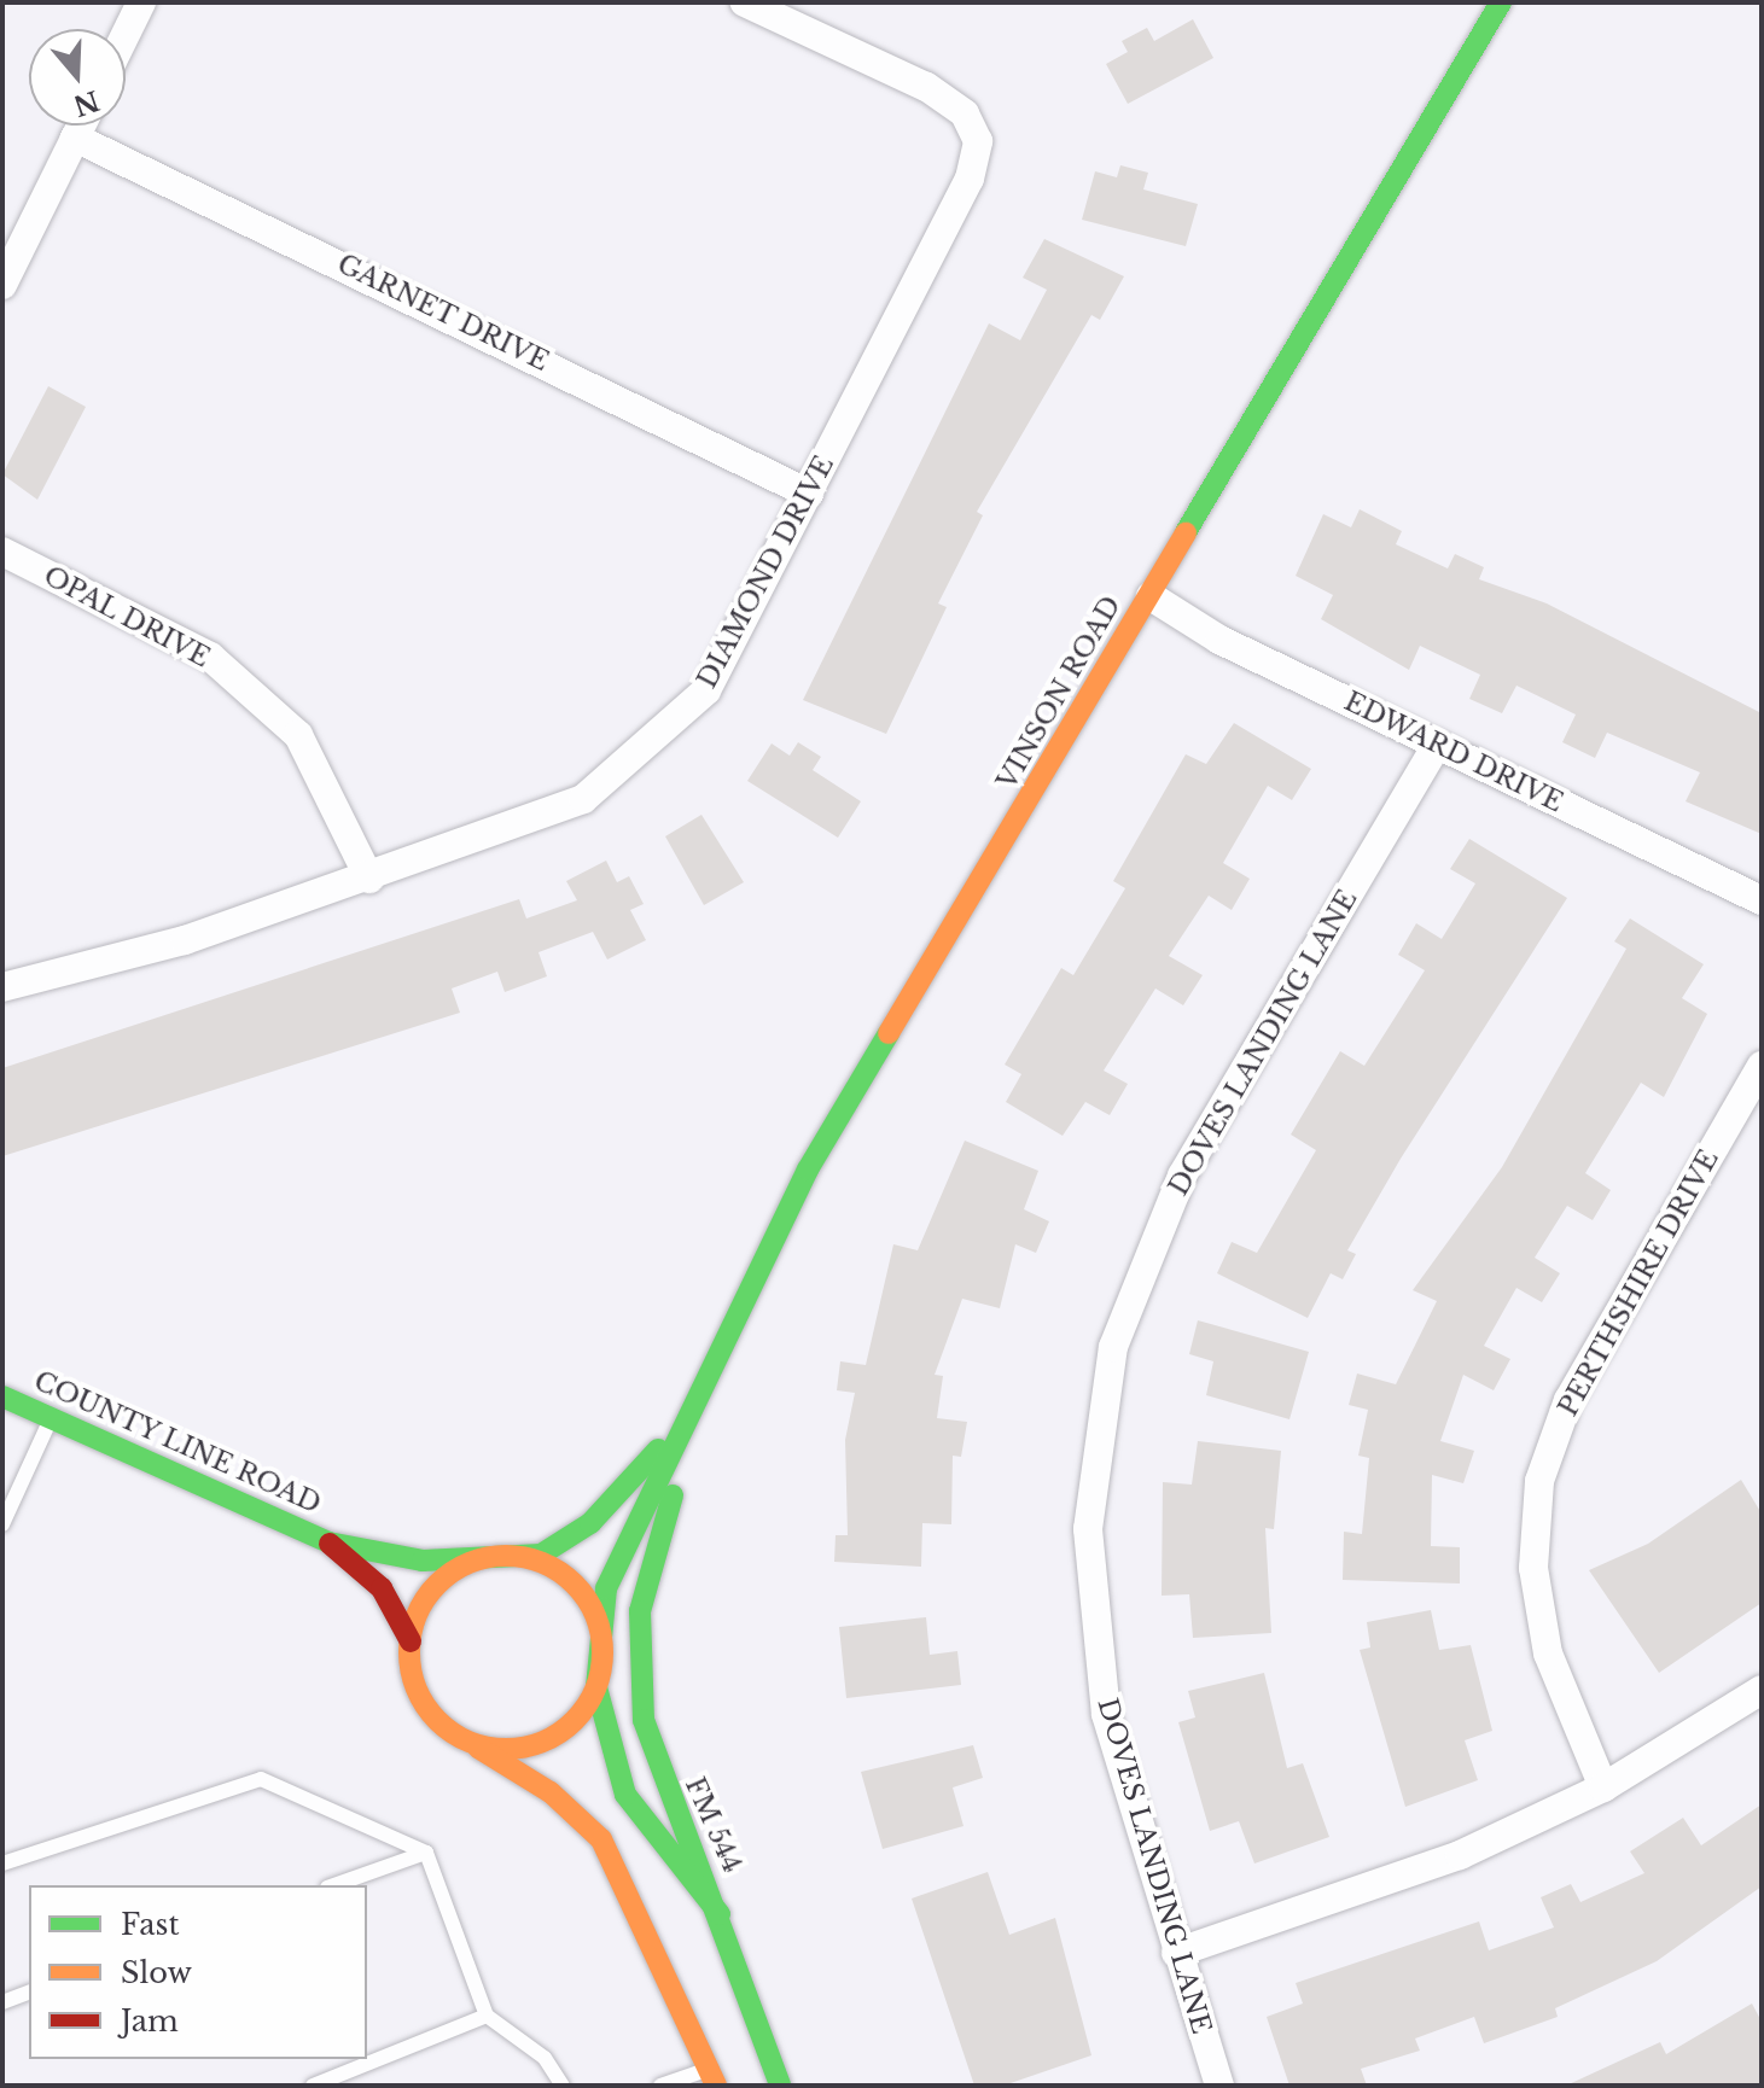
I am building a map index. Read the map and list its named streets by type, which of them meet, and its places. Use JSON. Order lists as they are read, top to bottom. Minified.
{"streets":{"main road":["VINSON ROAD","COUNTY LINE ROAD","FM 544"],"street":["GARNET DRIVE","DIAMOND DRIVE","OPAL DRIVE","EDWARD DRIVE","DOVES LANDING LANE","PERTHSHIRE DRIVE"]},"crossings":[["GARNET DRIVE","DIAMOND DRIVE"],["DIAMOND DRIVE","OPAL DRIVE"],["VINSON ROAD","EDWARD DRIVE"],["VINSON ROAD","FM 544"],["EDWARD DRIVE","DOVES LANDING LANE"]],"legend":["Fast","Slow","Jam"],"north":"bottom"}
